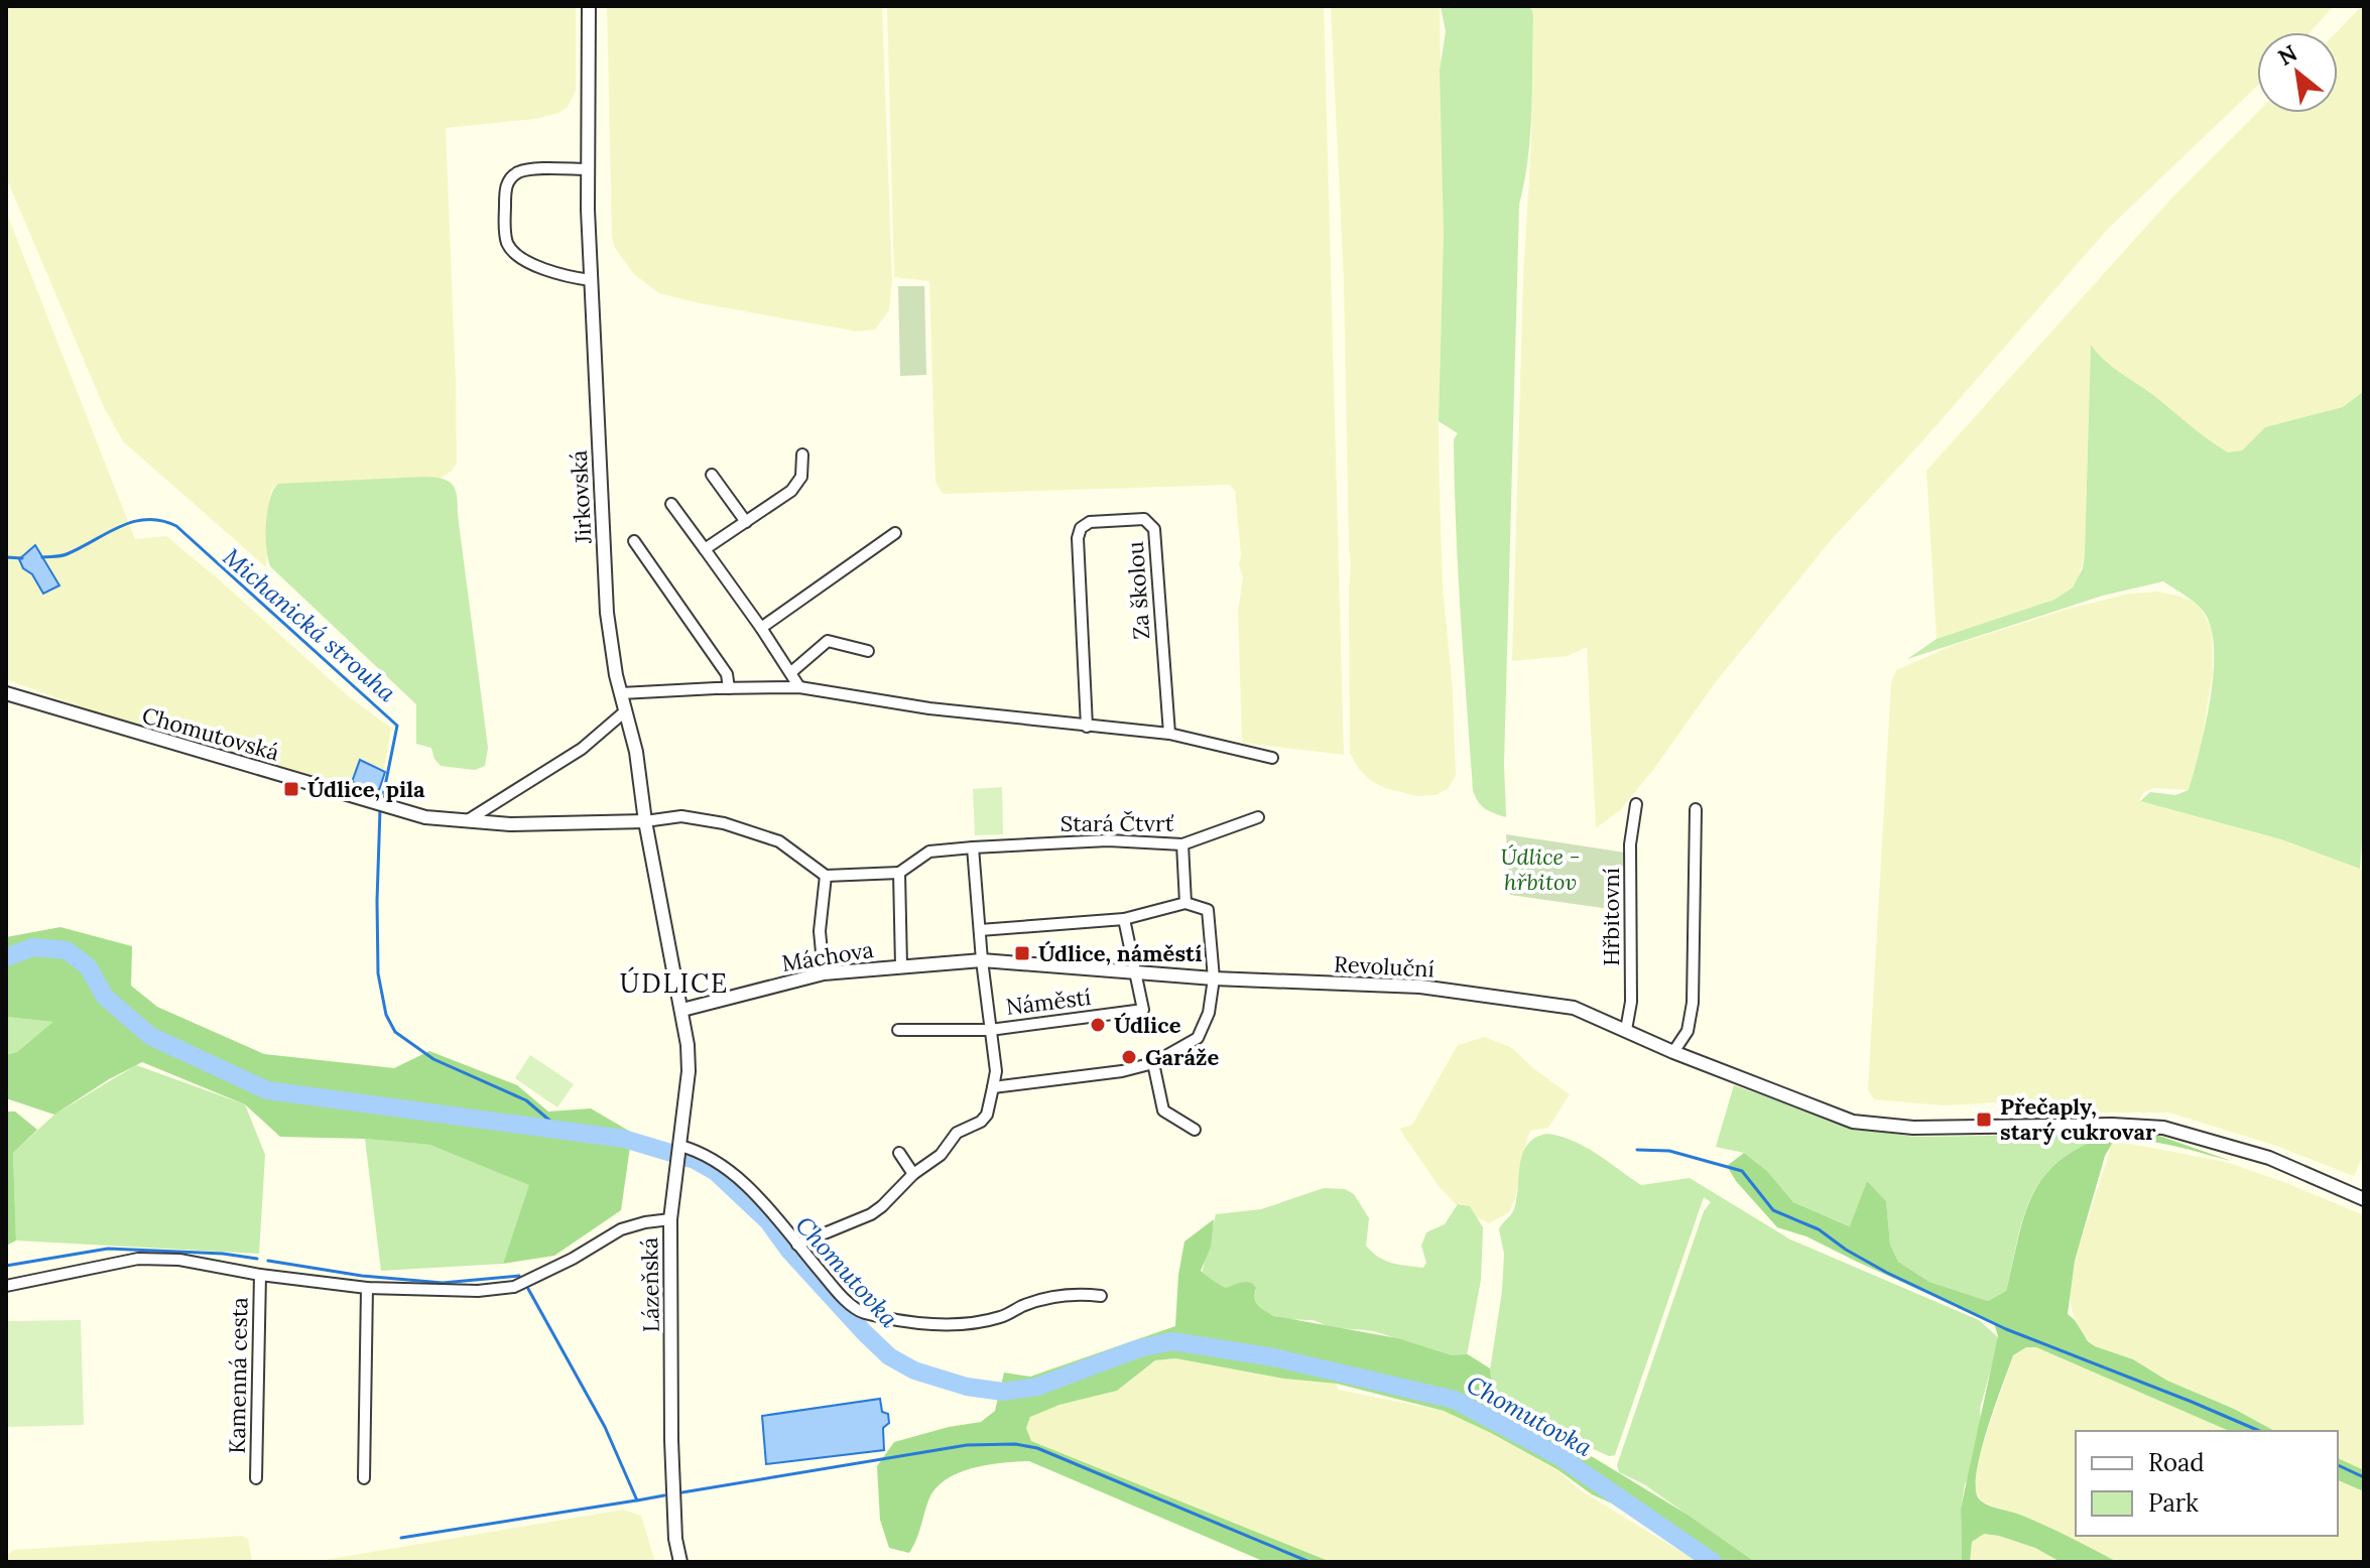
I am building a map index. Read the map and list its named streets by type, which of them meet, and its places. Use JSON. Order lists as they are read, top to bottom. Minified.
{"streets":{"street":["Jirkovská","Za školou","Chomutovská","Stará Čtvrť","Hřbitovní","Máchova","Revoluční","Náměstí","Lázeňská","Kamenná cesta"]},"crossings":[["Jirkovská","Chomutovská"],["Jirkovská","Máchova"],["Jirkovská","Lázeňská"],["Hřbitovní","Revoluční"],["Máchova","Náměstí"],["Máchova","Lázeňská"],["Revoluční","Náměstí"],["Lázeňská","Kamenná cesta"]],"districts":["ÚDLICE"],"water":["Michanická strouha","Chomutovka"],"parks":["Údlice - hřbitov"],"places":{"transit":["Údlice, pila","Údlice, náměstí","Přečaply, starý cukrovar"],"other":["Údlice","Garáže"]},"legend":["Road","Park"],"north":"top left"}
